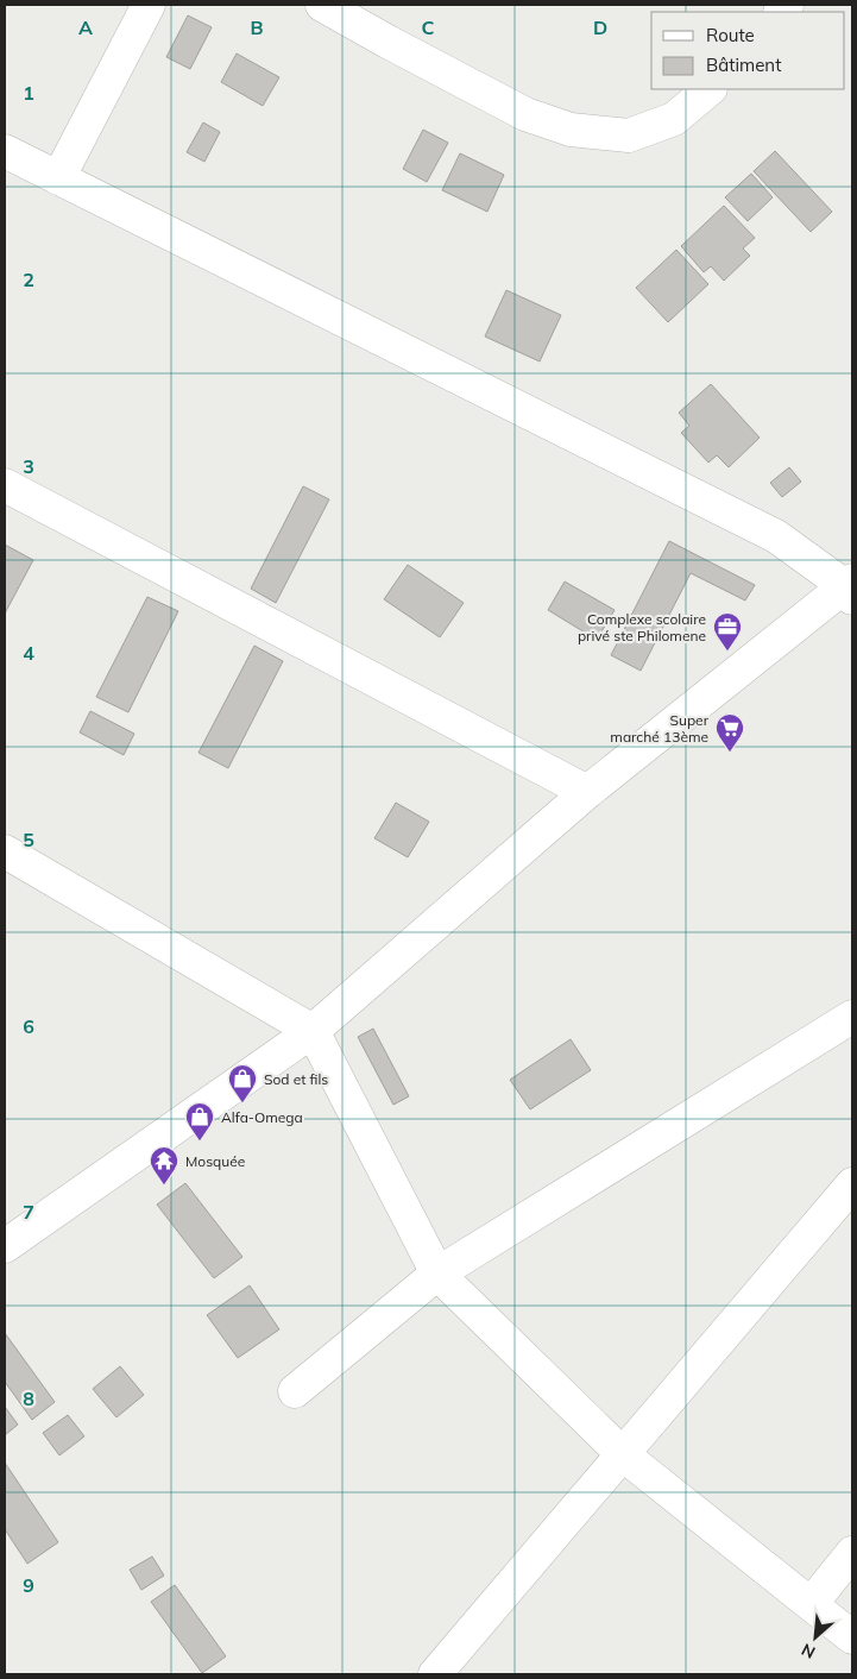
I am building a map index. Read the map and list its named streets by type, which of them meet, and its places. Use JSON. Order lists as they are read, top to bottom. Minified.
{"places":{"office":["Complexe scolaire privé ste Philomene"],"supermarket":["Super marché 13ème"],"shop":["Sod et fils","Alfa-Omega"],"temple":["Mosquée"]},"legend":["Route","Bâtiment"],"north":"bottom left","grid":{"columns":["A","B","C","D"],"rows":["1","2","3","4","5","6","7","8","9"]}}
